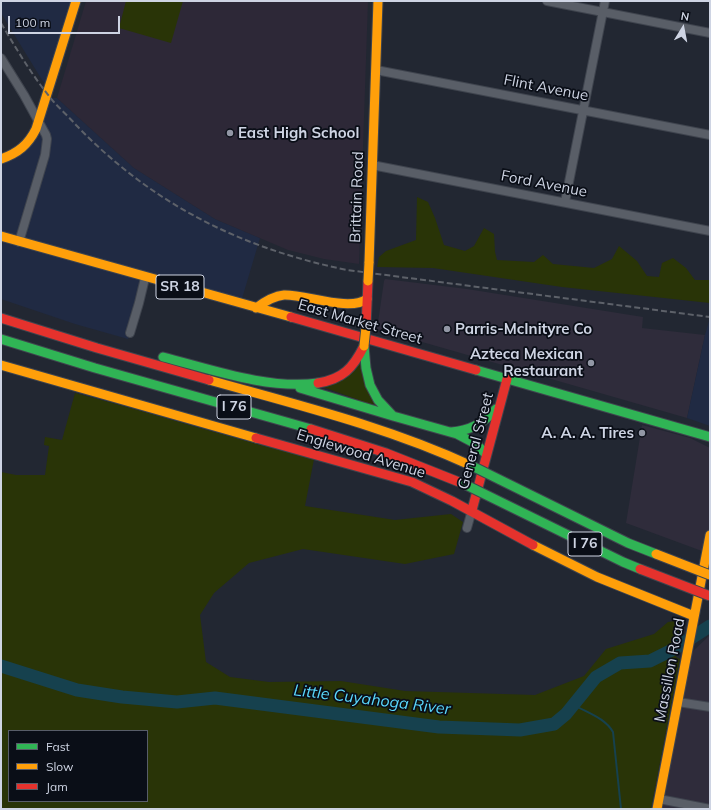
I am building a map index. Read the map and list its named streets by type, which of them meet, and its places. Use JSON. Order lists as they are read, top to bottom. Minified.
{"streets":{"main road":["Brittain Road","SR 18","East Market Street","I 76","General Street","Englewood Avenue","Massillon Road"],"street":["Flint Avenue","Ford Avenue"]},"crossings":[["Flint Avenue","Brittain Road"],["Ford Avenue","Brittain Road"],["Brittain Road","General Street"],["East Market Street","General Street"],["General Street","Englewood Avenue"],["Englewood Avenue","Massillon Road"]],"water":["Little Cuyahoga River"],"places":["East High School","Parris-McInityre Co","Azteca Mexican Restaurant","A. A. A. Tires"],"legend":["Fast","Slow","Jam"],"scale_bar":"100 m","north":"top"}
